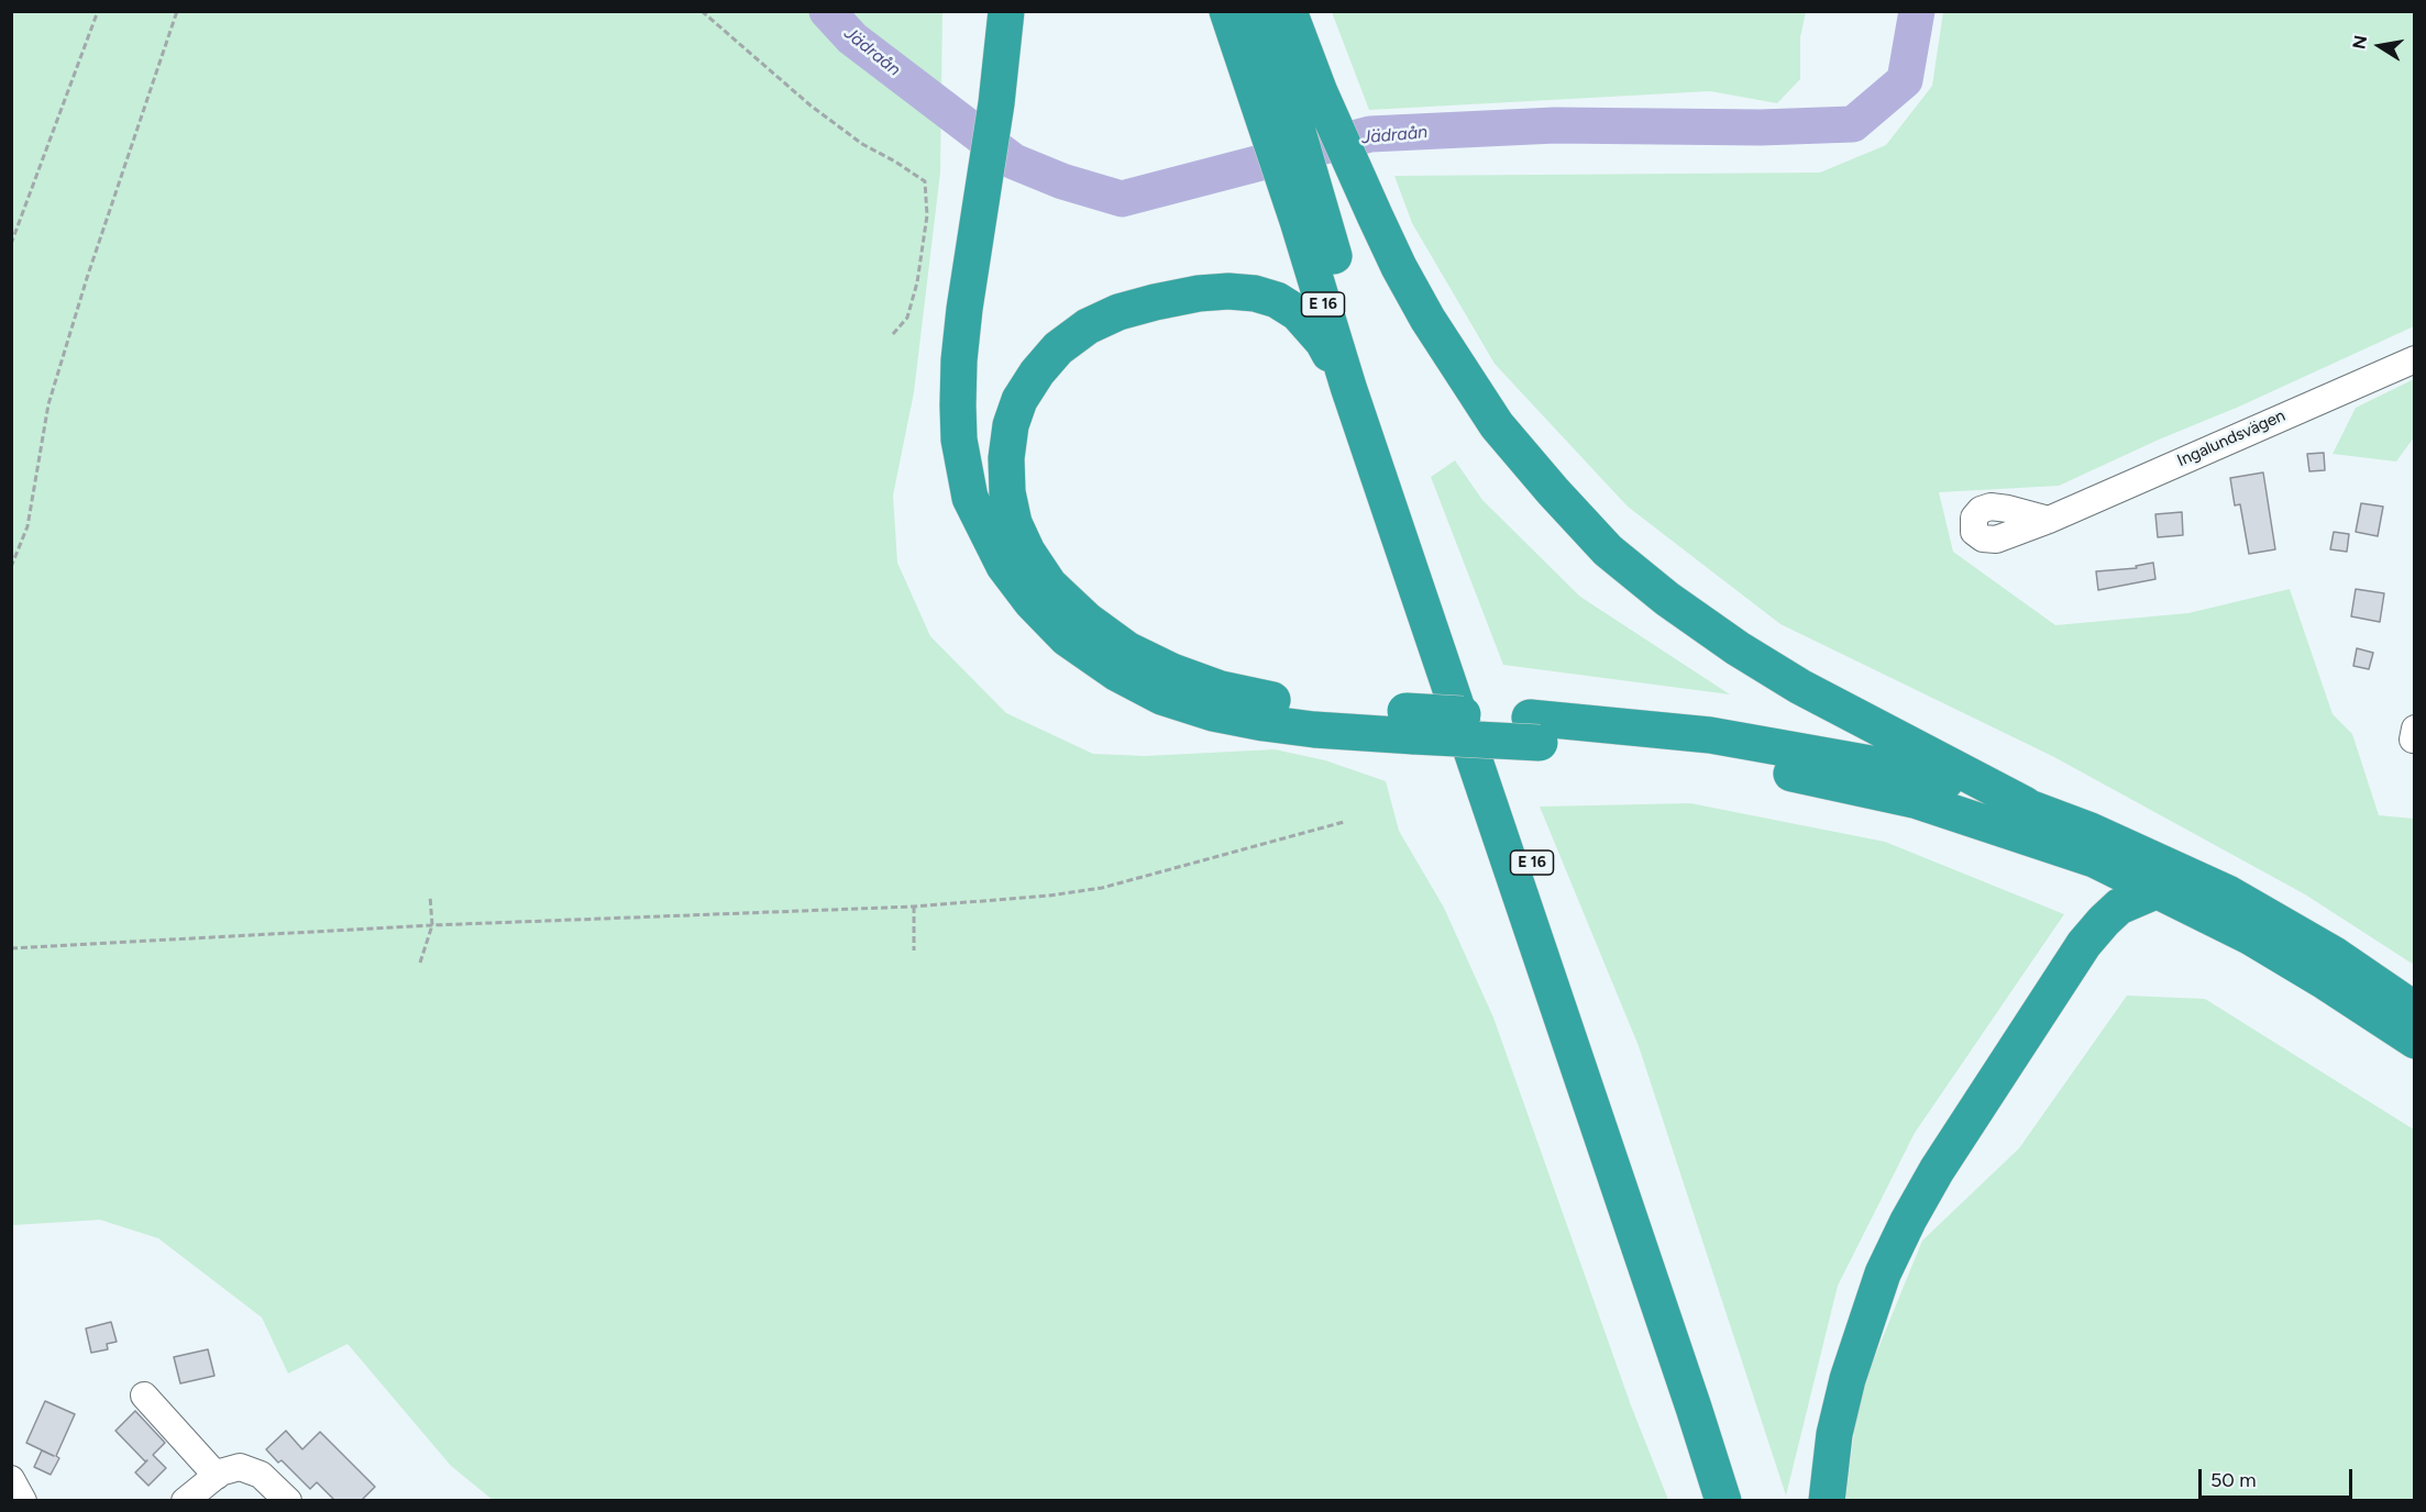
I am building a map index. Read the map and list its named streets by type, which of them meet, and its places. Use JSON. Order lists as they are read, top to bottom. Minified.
{"streets":{"highway":["E 16"],"street":["Ingalundsvägen"]},"water":["Jädraån"],"scale_bar":"50 m","north":"left"}
